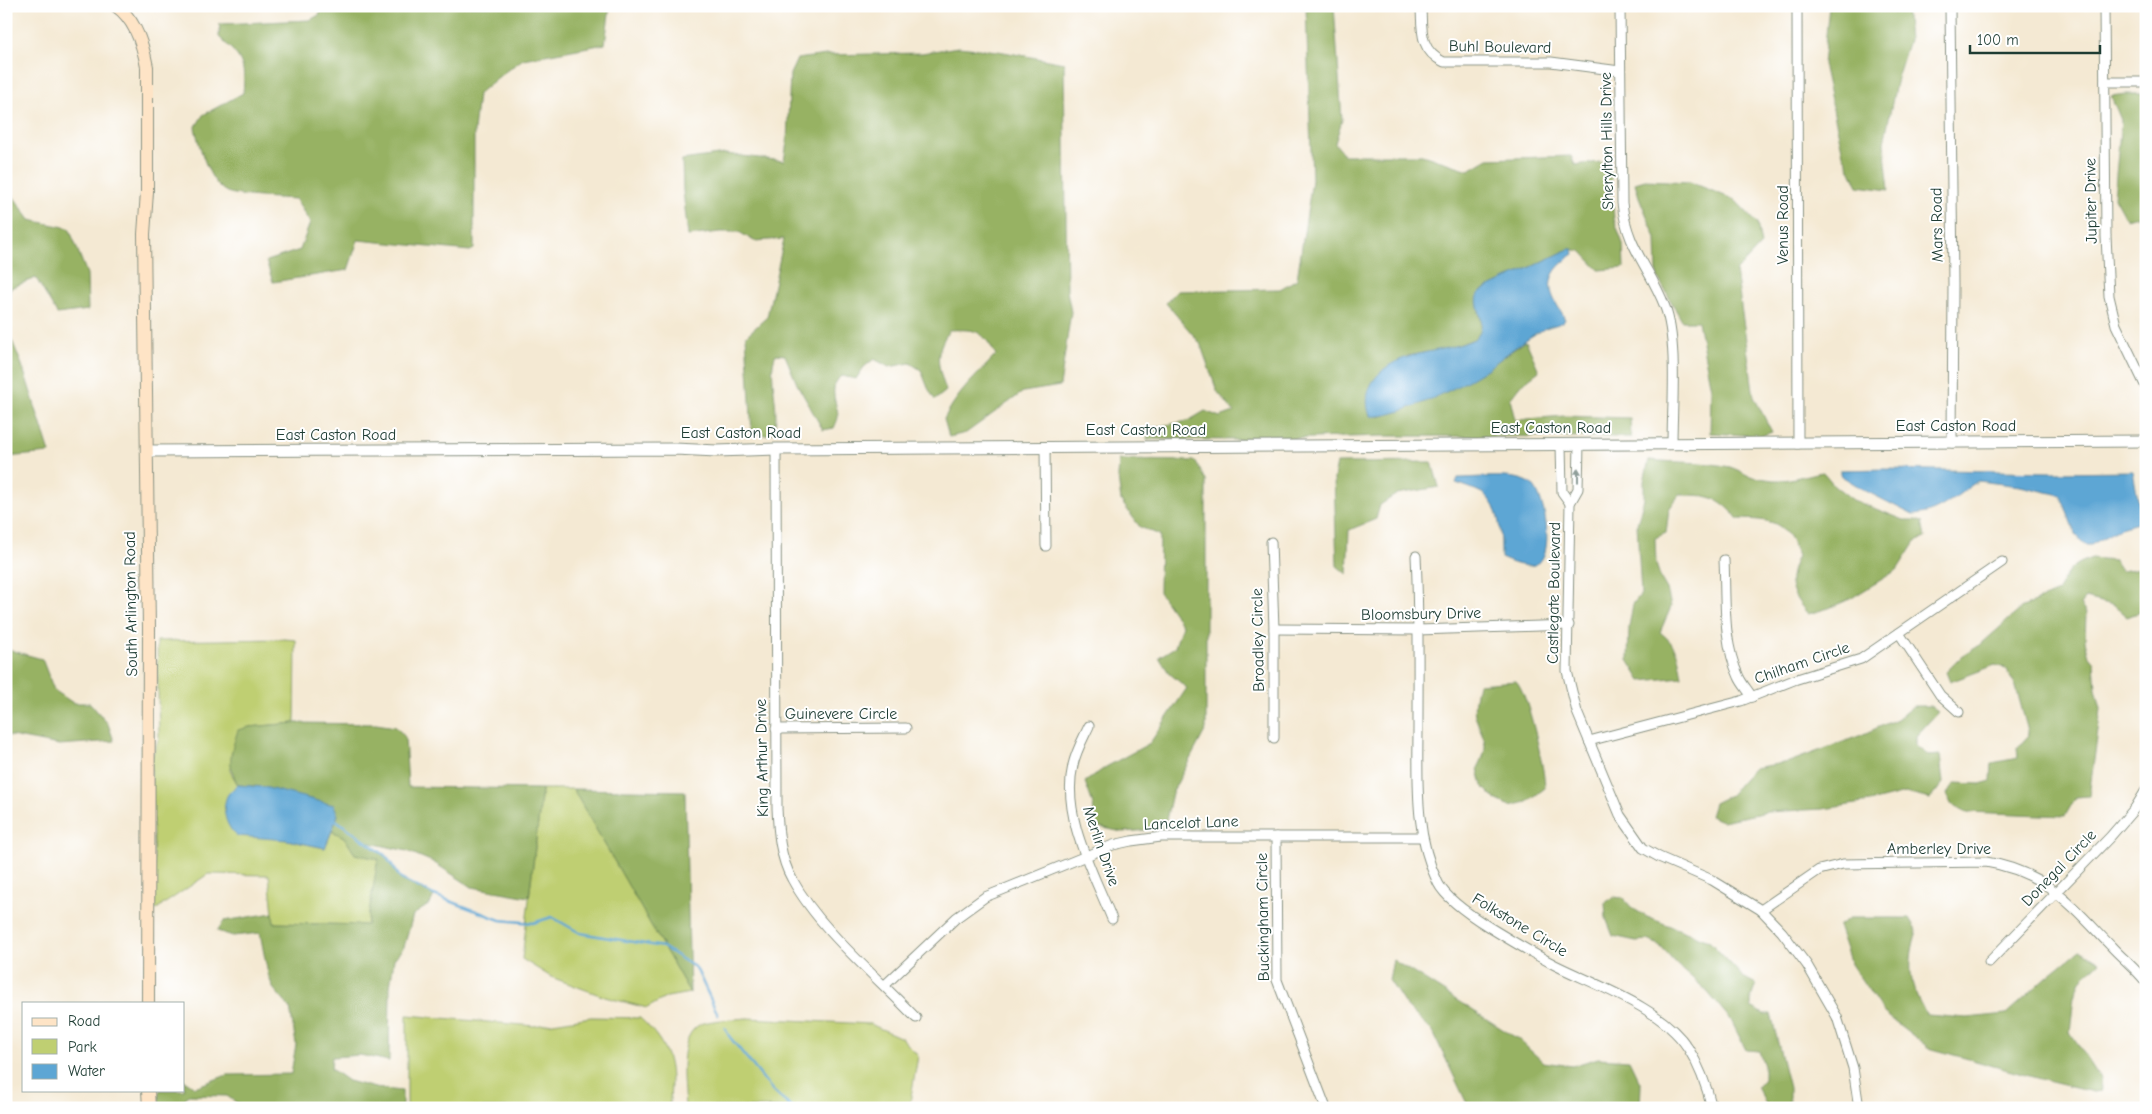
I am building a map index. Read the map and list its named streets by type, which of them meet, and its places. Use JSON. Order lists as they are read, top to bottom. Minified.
{"streets":{"main road":["South Arlington Road"],"street":["Buhl Boulevard","Sherylton Hills Drive","Jupiter Drive","Venus Road","Mars Road","East Caston Road","Castlegate Boulevard","Bloomsbury Drive","Broadley Circle","Chilham Circle","Guinevere Circle","King Arthur Drive","Lancelot Lane","Merlin Drive","Amberley Drive","Donegal Circle","Buckingham Circle","Folkstone Circle"]},"crossings":[["Buhl Boulevard","Sherylton Hills Drive"],["Sherylton Hills Drive","East Caston Road"],["Venus Road","East Caston Road"],["Mars Road","East Caston Road"],["East Caston Road","Castlegate Boulevard"],["East Caston Road","South Arlington Road"],["East Caston Road","King Arthur Drive"],["Castlegate Boulevard","Bloomsbury Drive"],["Castlegate Boulevard","Chilham Circle"],["Castlegate Boulevard","Amberley Drive"],["Bloomsbury Drive","Broadley Circle"],["Bloomsbury Drive","Folkstone Circle"],["Guinevere Circle","King Arthur Drive"],["King Arthur Drive","Lancelot Lane"],["Lancelot Lane","Merlin Drive"],["Lancelot Lane","Buckingham Circle"],["Lancelot Lane","Folkstone Circle"],["Amberley Drive","Donegal Circle"]],"legend":["Road","Park","Water"],"scale_bar":"100 m"}
